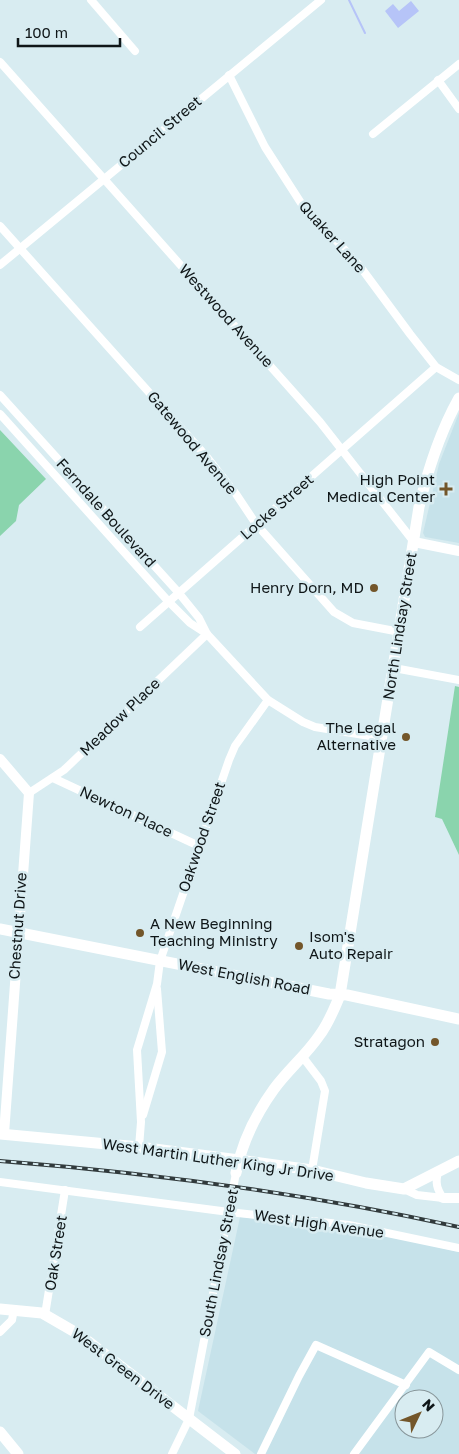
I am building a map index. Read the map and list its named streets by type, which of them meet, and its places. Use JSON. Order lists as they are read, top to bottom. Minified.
{"streets":{"main road":["North Lindsay Street","West English Road","West Martin Luther King Jr Drive","South Lindsay Street","West Green Drive"],"street":["Council Street","Quaker Lane","Westwood Avenue","Gatewood Avenue","Locke Street","Ferndale Boulevard","Meadow Place","Newton Place","Oakwood Street","Chestnut Drive","West High Avenue","Oak Street"]},"crossings":[["Council Street","Quaker Lane"],["Council Street","Westwood Avenue"],["Council Street","Gatewood Avenue"],["Quaker Lane","Locke Street"],["Westwood Avenue","Locke Street"],["Westwood Avenue","North Lindsay Street"],["Gatewood Avenue","Locke Street"],["Gatewood Avenue","North Lindsay Street"],["Locke Street","Ferndale Boulevard"],["Ferndale Boulevard","North Lindsay Street"],["Ferndale Boulevard","Meadow Place"],["Ferndale Boulevard","Oakwood Street"],["North Lindsay Street","West English Road"],["North Lindsay Street","South Lindsay Street"],["Meadow Place","Newton Place"],["Meadow Place","Chestnut Drive"],["Newton Place","Oakwood Street"],["Oakwood Street","West English Road"],["Oakwood Street","West Martin Luther King Jr Drive"],["Chestnut Drive","West English Road"],["Chestnut Drive","West Martin Luther King Jr Drive"],["West Martin Luther King Jr Drive","South Lindsay Street"],["West High Avenue","Oak Street"],["West High Avenue","South Lindsay Street"],["Oak Street","West Green Drive"],["South Lindsay Street","West Green Drive"]],"places":{"health":["High Point Medical Center"],"other":["Henry Dorn, MD","The Legal Alternative","A New Beginning Teaching Ministry","Isom's Auto Repair","Stratagon"]},"scale_bar":"100 m","north":"top right"}
